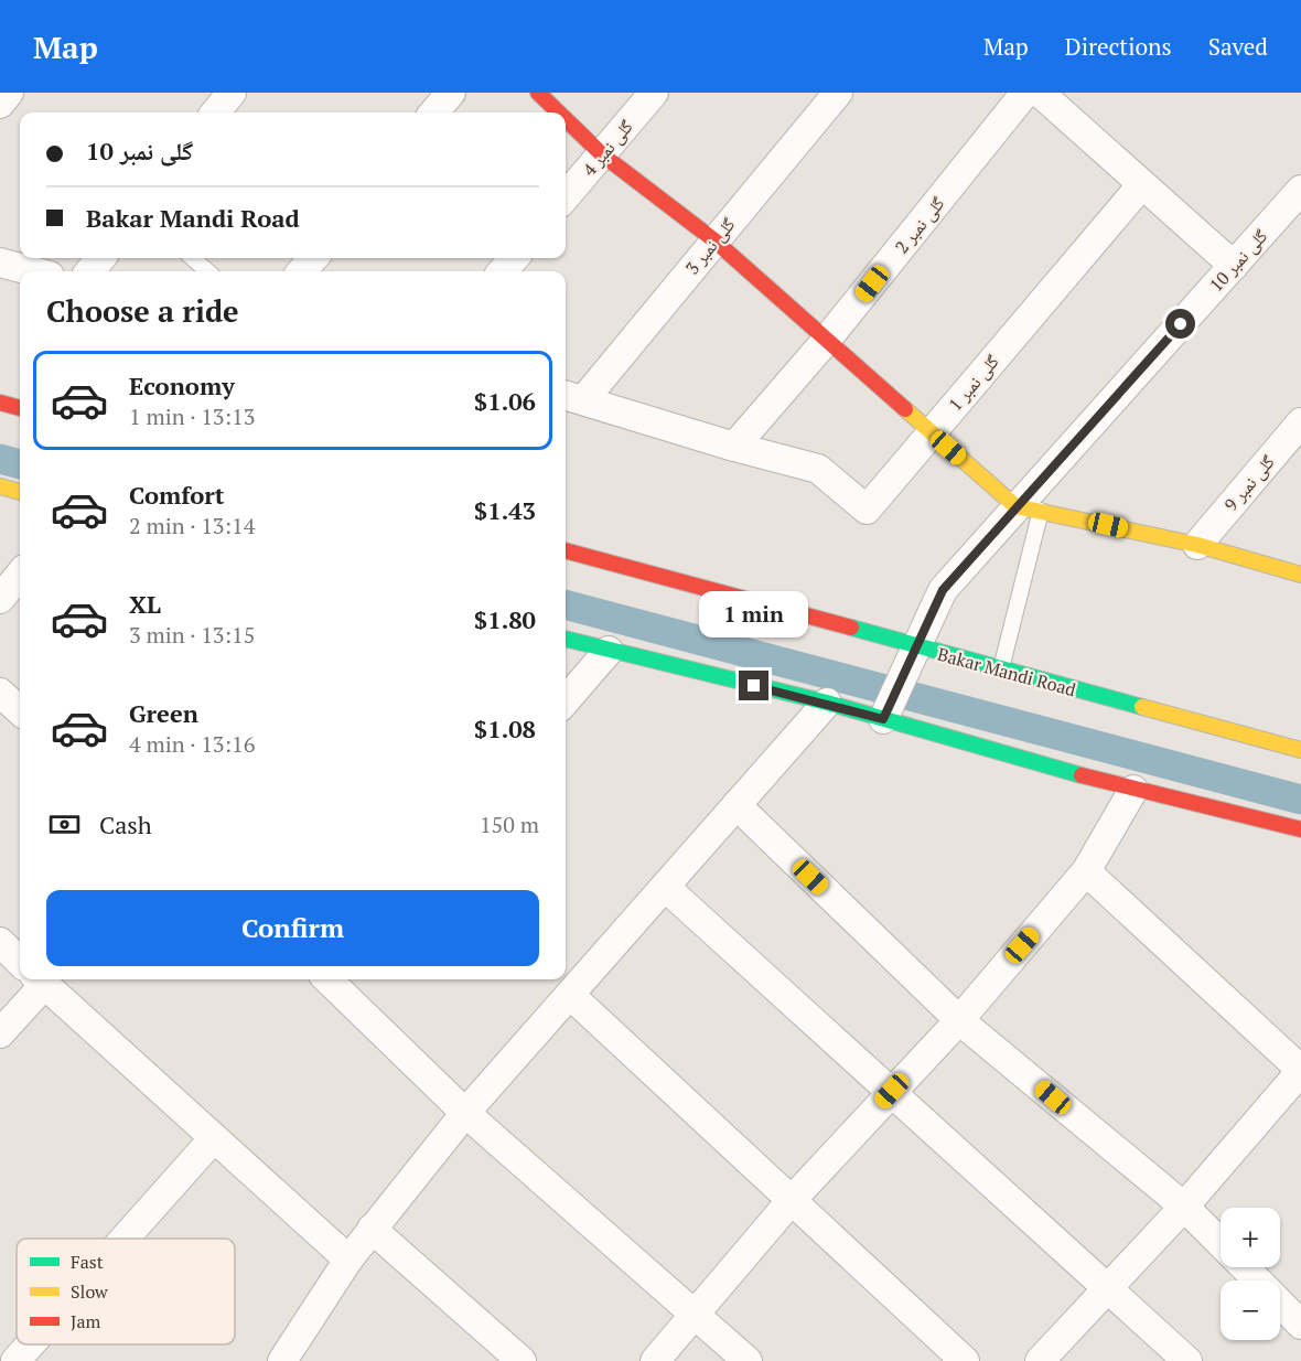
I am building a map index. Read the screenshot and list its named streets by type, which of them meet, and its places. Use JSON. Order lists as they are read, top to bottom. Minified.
{"streets":{"street":["گلی نمبر 4","گلی نمبر 2","گلی نمبر 3","گلی نمبر 10","گلی نمبر 1","گلی نمبر 9","Bakar Mandi Road"]},"crossings":[["گلی نمبر 2","گلی نمبر 1"],["گلی نمبر 3","گلی نمبر 1"],["گلی نمبر 10","Bakar Mandi Road"]],"legend":["Fast","Slow","Jam"],"page":{"header":"Map","nav":["Map","Directions","Saved"],"banner":["گلی نمبر 10","Bakar Mandi Road"],"heading":"Choose a ride","list":[{"name":"Economy","note":"1 min · 13:13","value":"$1.06"},{"name":"Comfort","note":"2 min · 13:14","value":"$1.43"},{"name":"XL","note":"3 min · 13:15","value":"$1.80"},{"name":"Green","note":"4 min · 13:16","value":"$1.08"}],"bubble":"1 min","pay":["Cash","150 m"],"buttons":"Confirm","map_buttons":["+","−"]}}
